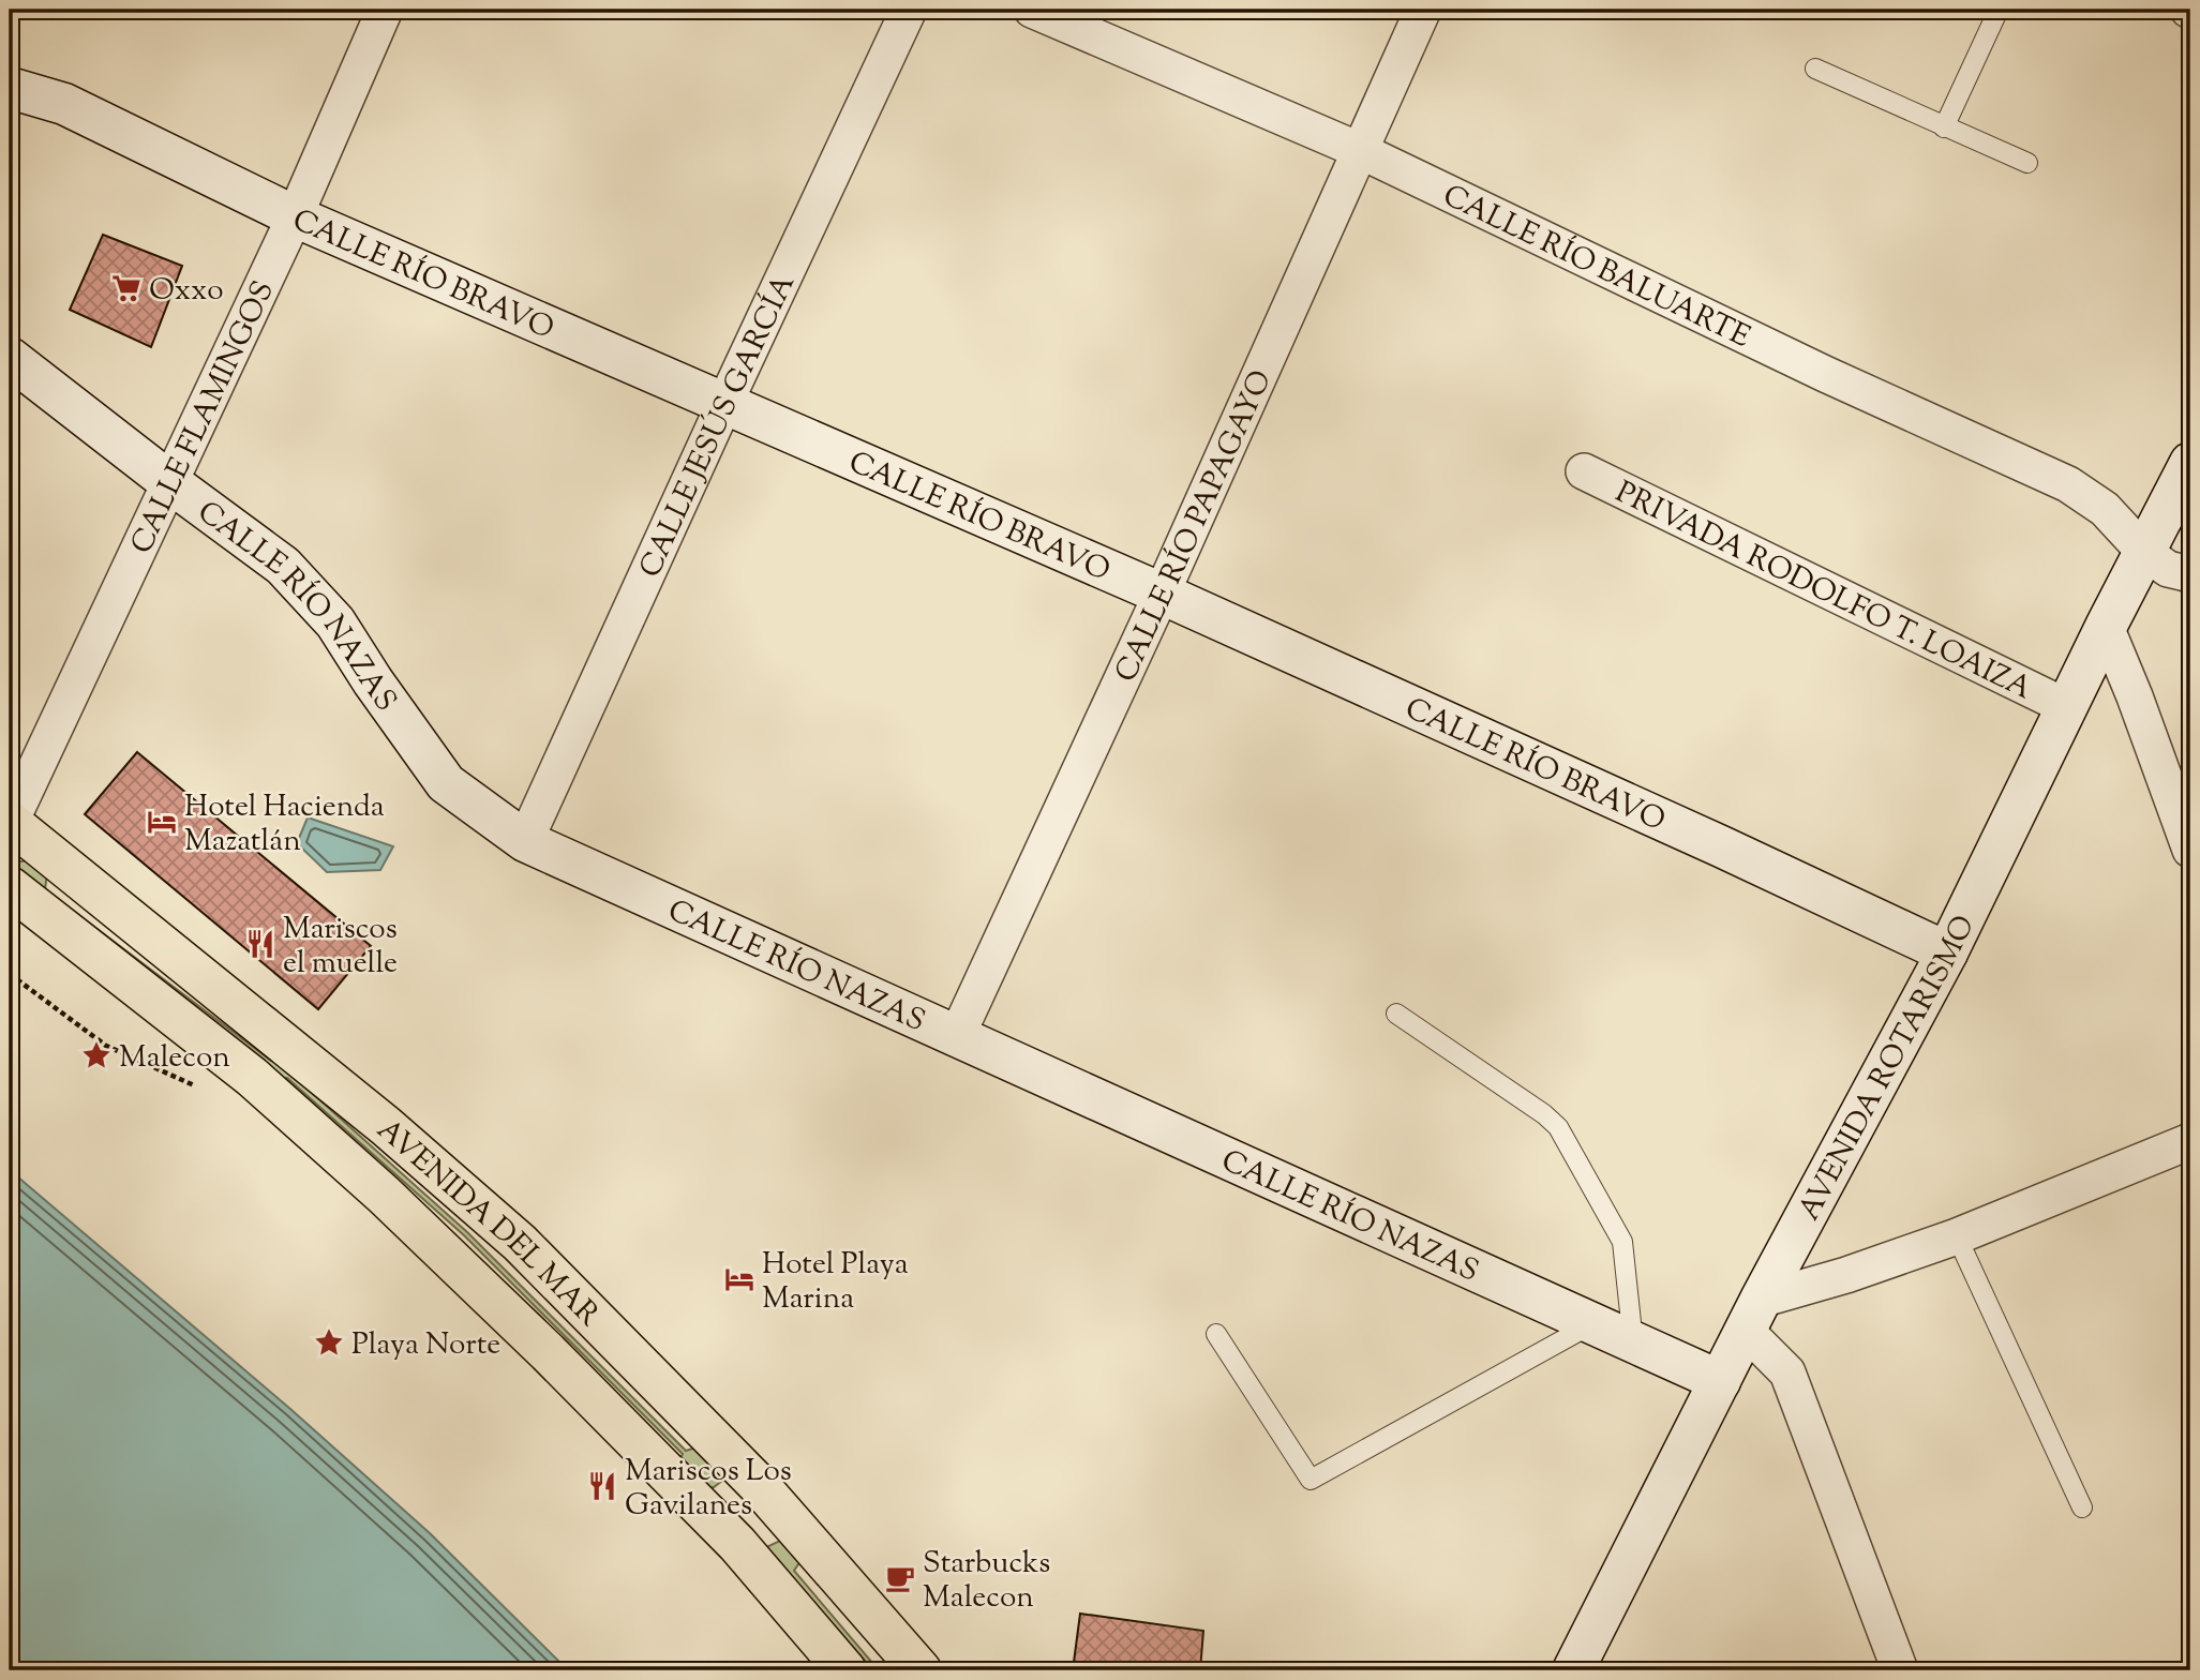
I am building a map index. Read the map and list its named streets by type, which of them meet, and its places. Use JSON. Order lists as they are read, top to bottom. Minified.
{"streets":{"main road":["AVENIDA DEL MAR"],"street":["CALLE RÍO BALUARTE","CALLE RÍO BRAVO","CALLE FLAMINGOS","CALLE JESÚS GARCÍA","CALLE RÍO PAPAGAYO","PRIVADA RODOLFO T. LOAIZA","CALLE RÍO NAZAS","AVENIDA ROTARISMO"]},"crossings":[["CALLE RÍO BALUARTE","CALLE RÍO PAPAGAYO"],["CALLE RÍO BALUARTE","AVENIDA ROTARISMO"],["CALLE RÍO BRAVO","CALLE FLAMINGOS"],["CALLE RÍO BRAVO","CALLE JESÚS GARCÍA"],["CALLE RÍO BRAVO","CALLE RÍO PAPAGAYO"],["CALLE RÍO BRAVO","AVENIDA ROTARISMO"],["CALLE FLAMINGOS","CALLE RÍO NAZAS"],["CALLE FLAMINGOS","AVENIDA DEL MAR"],["CALLE JESÚS GARCÍA","CALLE RÍO NAZAS"],["CALLE RÍO PAPAGAYO","CALLE RÍO NAZAS"],["PRIVADA RODOLFO T. LOAIZA","AVENIDA ROTARISMO"],["CALLE RÍO NAZAS","AVENIDA ROTARISMO"]],"places":{"supermarket":["Oxxo"],"hotel":["Hotel Hacienda Mazatlán","Hotel Playa Marina"],"restaurant":["Mariscos el muelle","Mariscos Los Gavilanes"],"place":["Malecon","Playa Norte"],"cafe":["Starbucks Malecon"]}}
